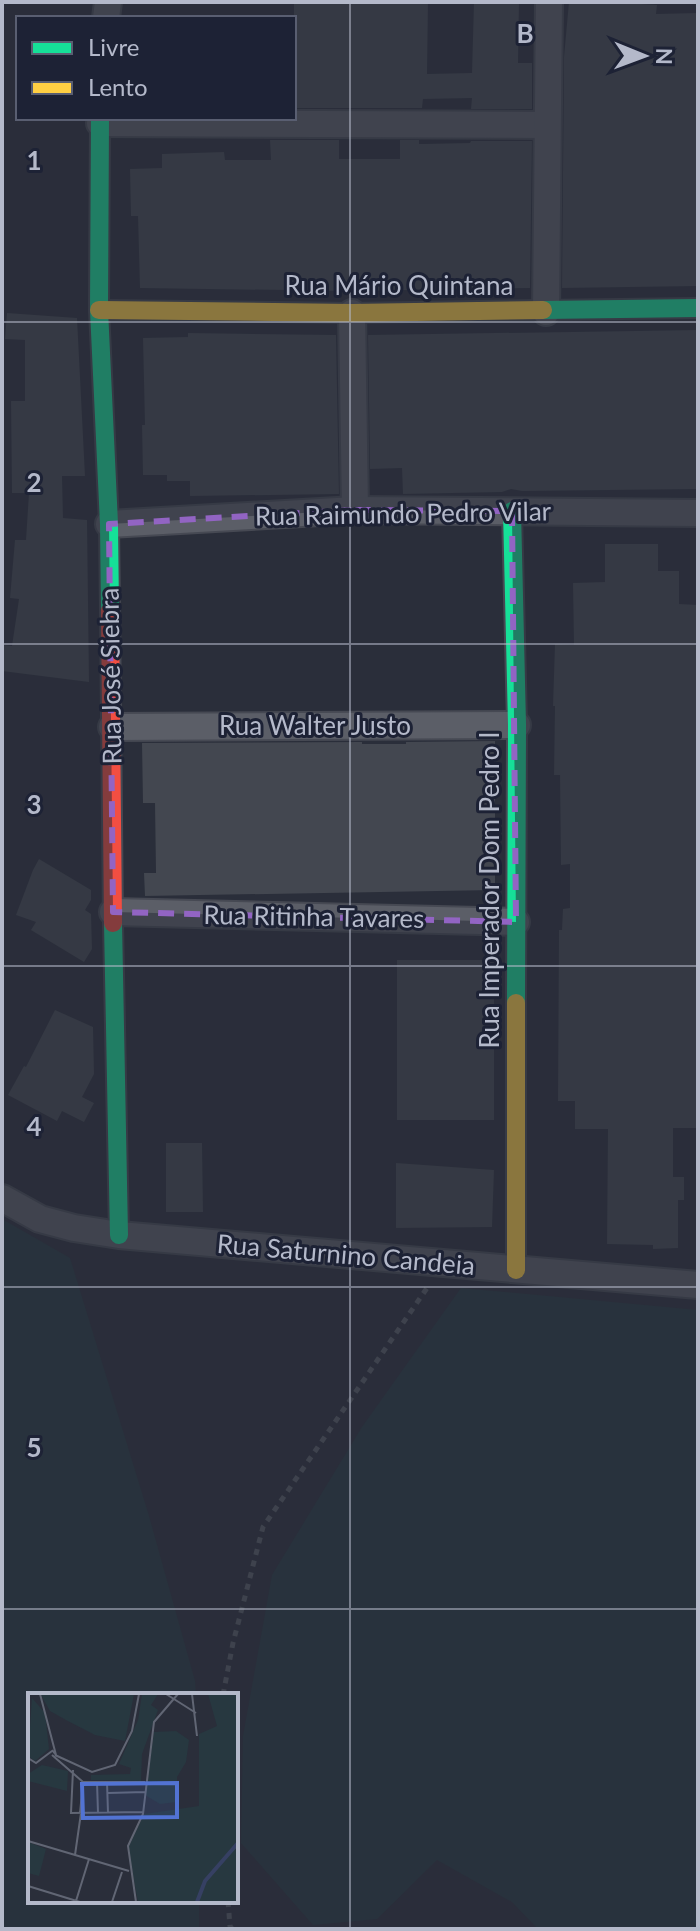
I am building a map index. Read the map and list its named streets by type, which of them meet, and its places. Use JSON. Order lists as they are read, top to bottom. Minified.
{"streets":{"street":["Rua Mário Quintana","Rua Raimundo Pedro Vilar","Rua José Siebra","Rua Walter Justo","Rua Imperador Dom Pedro I","Rua Ritinha Tavares","Rua Saturnino Candeia"]},"crossings":[["Rua Mário Quintana","Rua José Siebra"],["Rua Raimundo Pedro Vilar","Rua José Siebra"],["Rua Raimundo Pedro Vilar","Rua Imperador Dom Pedro I"],["Rua José Siebra","Rua Walter Justo"],["Rua José Siebra","Rua Ritinha Tavares"],["Rua José Siebra","Rua Saturnino Candeia"],["Rua Walter Justo","Rua Imperador Dom Pedro I"],["Rua Imperador Dom Pedro I","Rua Ritinha Tavares"],["Rua Imperador Dom Pedro I","Rua Saturnino Candeia"]],"legend":["Livre","Lento"],"north":"right","grid":{"columns":["B"],"rows":["1","2","3","4","5"]}}
